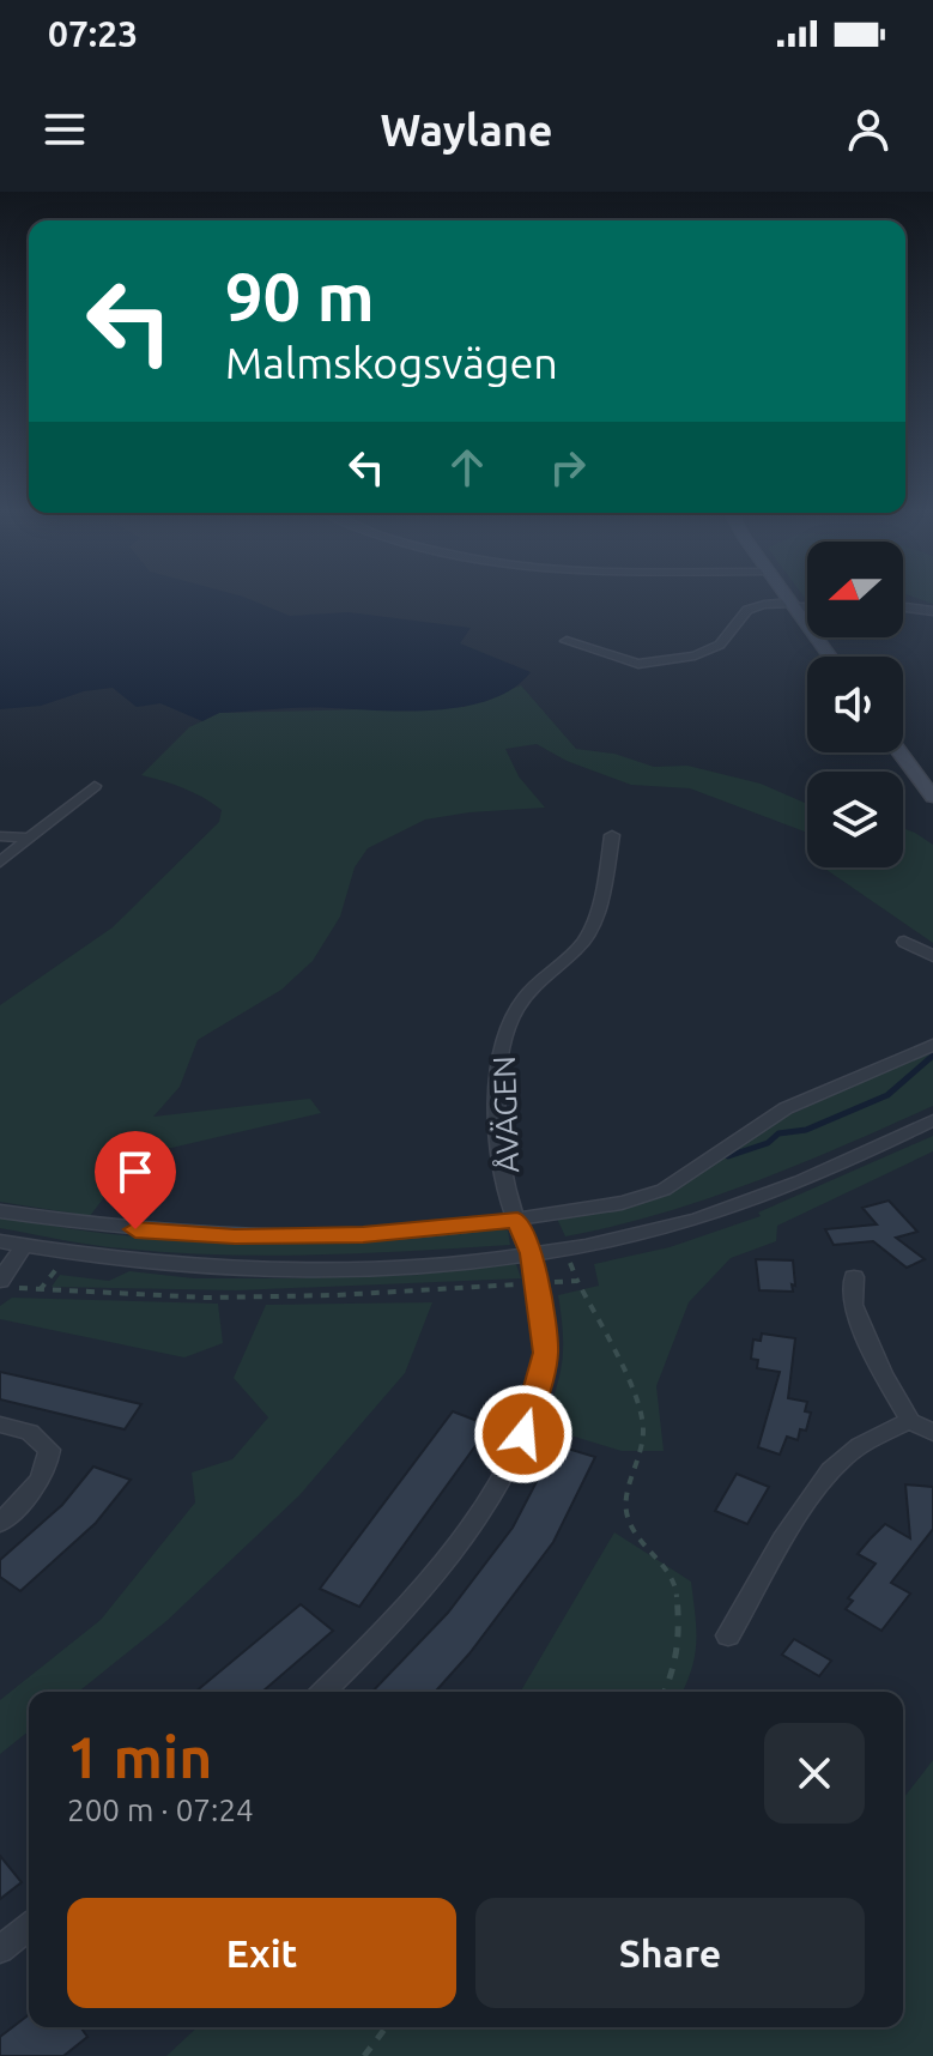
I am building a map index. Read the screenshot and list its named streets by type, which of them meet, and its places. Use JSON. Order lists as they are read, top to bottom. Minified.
{"streets":{"street":["ÅVÄGEN"]},"north":"left","page":{"status":"07:23","header":"Waylane","turn":["90 m","Malmskogsvägen"],"heading":["1 min","200 m · 07:24"],"buttons":["Exit","Share"]}}
